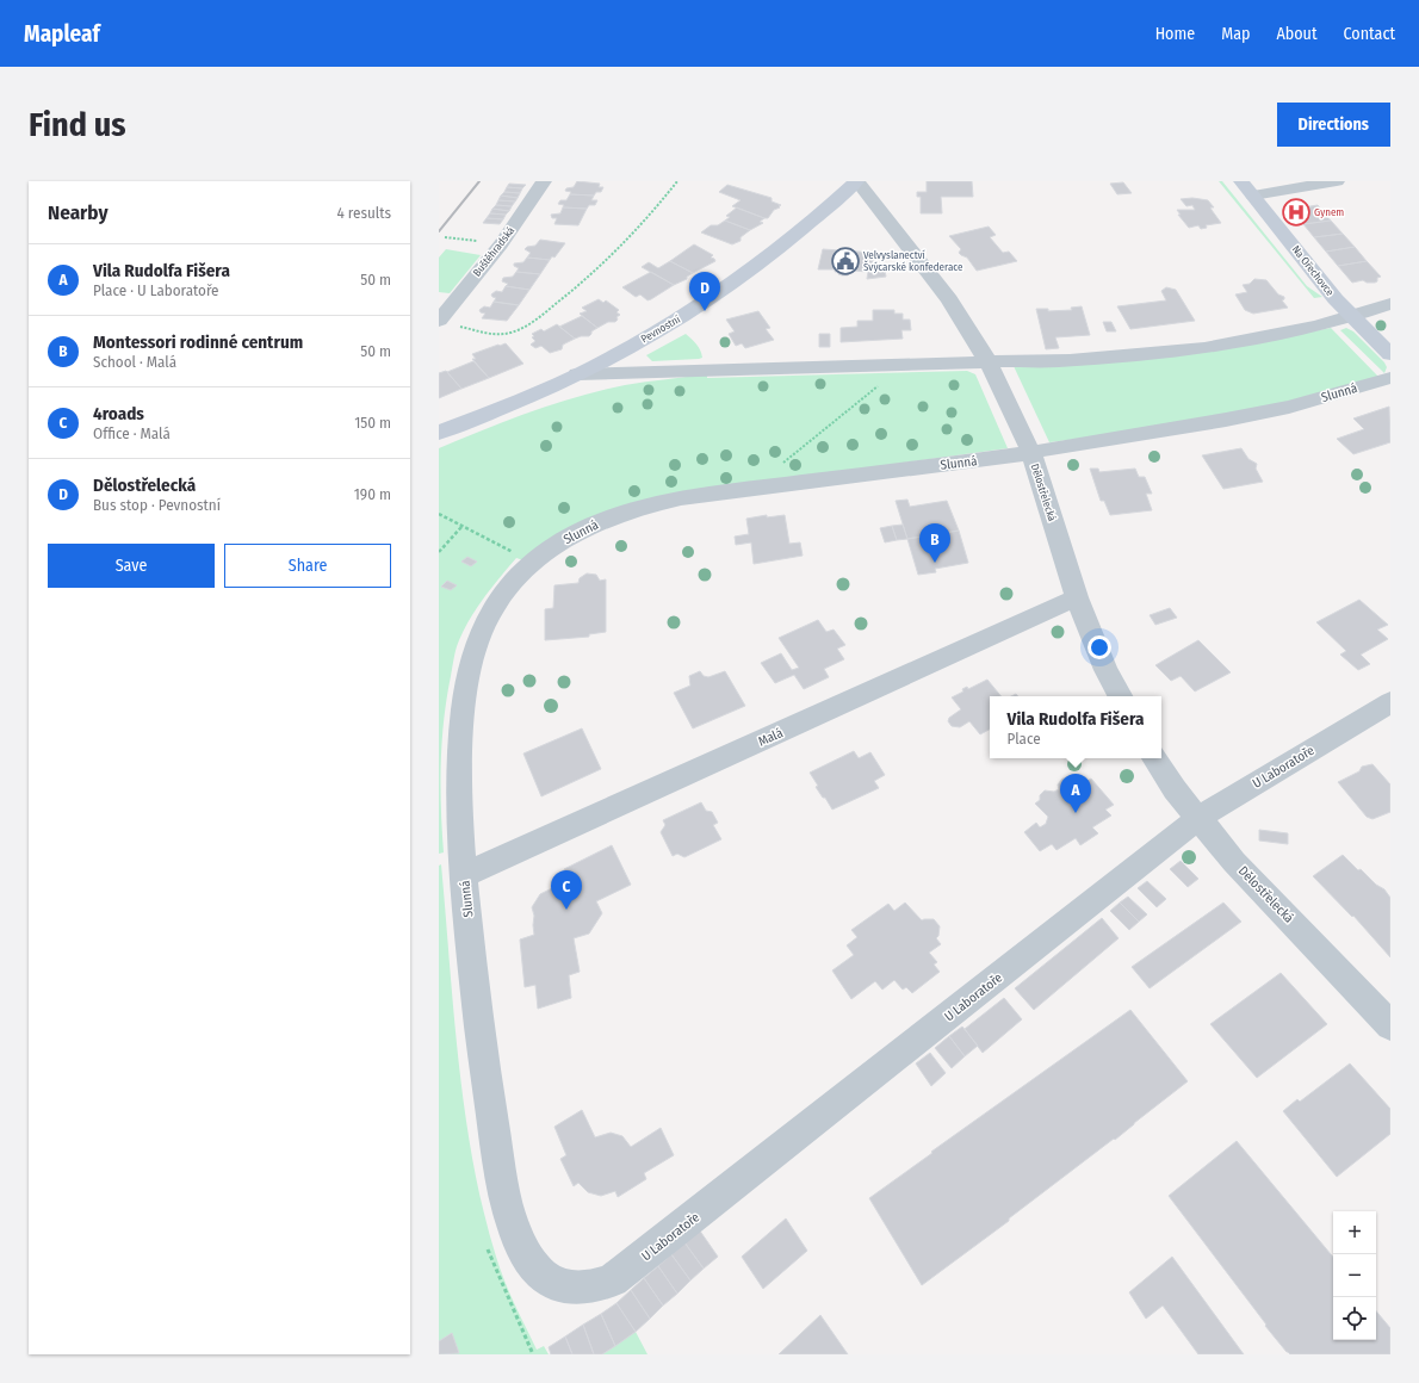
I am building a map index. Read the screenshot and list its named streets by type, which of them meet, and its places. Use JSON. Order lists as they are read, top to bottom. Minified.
{"streets":{"street":["Buštěhradská","Na Ořechovce","Pevnostní","Slunná","Dělostřelecká","Malá","U Laboratoře"]},"crossings":[["Pevnostní","Dělostřelecká"],["Slunná","Dělostřelecká"],["Slunná","Malá"],["Slunná","U Laboratoře"],["Dělostřelecká","Malá"],["Dělostřelecká","U Laboratoře"]],"places":{"hospital":["Gynem"],"public building":["Velvyslanectví Švýcarské konfederace"]},"page":{"header":"Mapleaf","nav":["Home","Map","About","Contact"],"buttons":["Directions",["Save","Share"]],"title":"Find us","heading":["Nearby","4 results"],"list":[{"mark":"A","name":"Vila Rudolfa Fišera","note":"Place · U Laboratoře","value":"50 m"},{"mark":"B","name":"Montessori rodinné centrum","note":"School · Malá","value":"50 m"},{"mark":"C","name":"4roads","note":"Office · Malá","value":"150 m"},{"mark":"D","name":"Dělostřelecká","note":"Bus stop · Pevnostní","value":"190 m"}],"pins":["D","B","A","C"],"popup":["Vila Rudolfa Fišera","Place"],"map_buttons":["+","−"]}}
